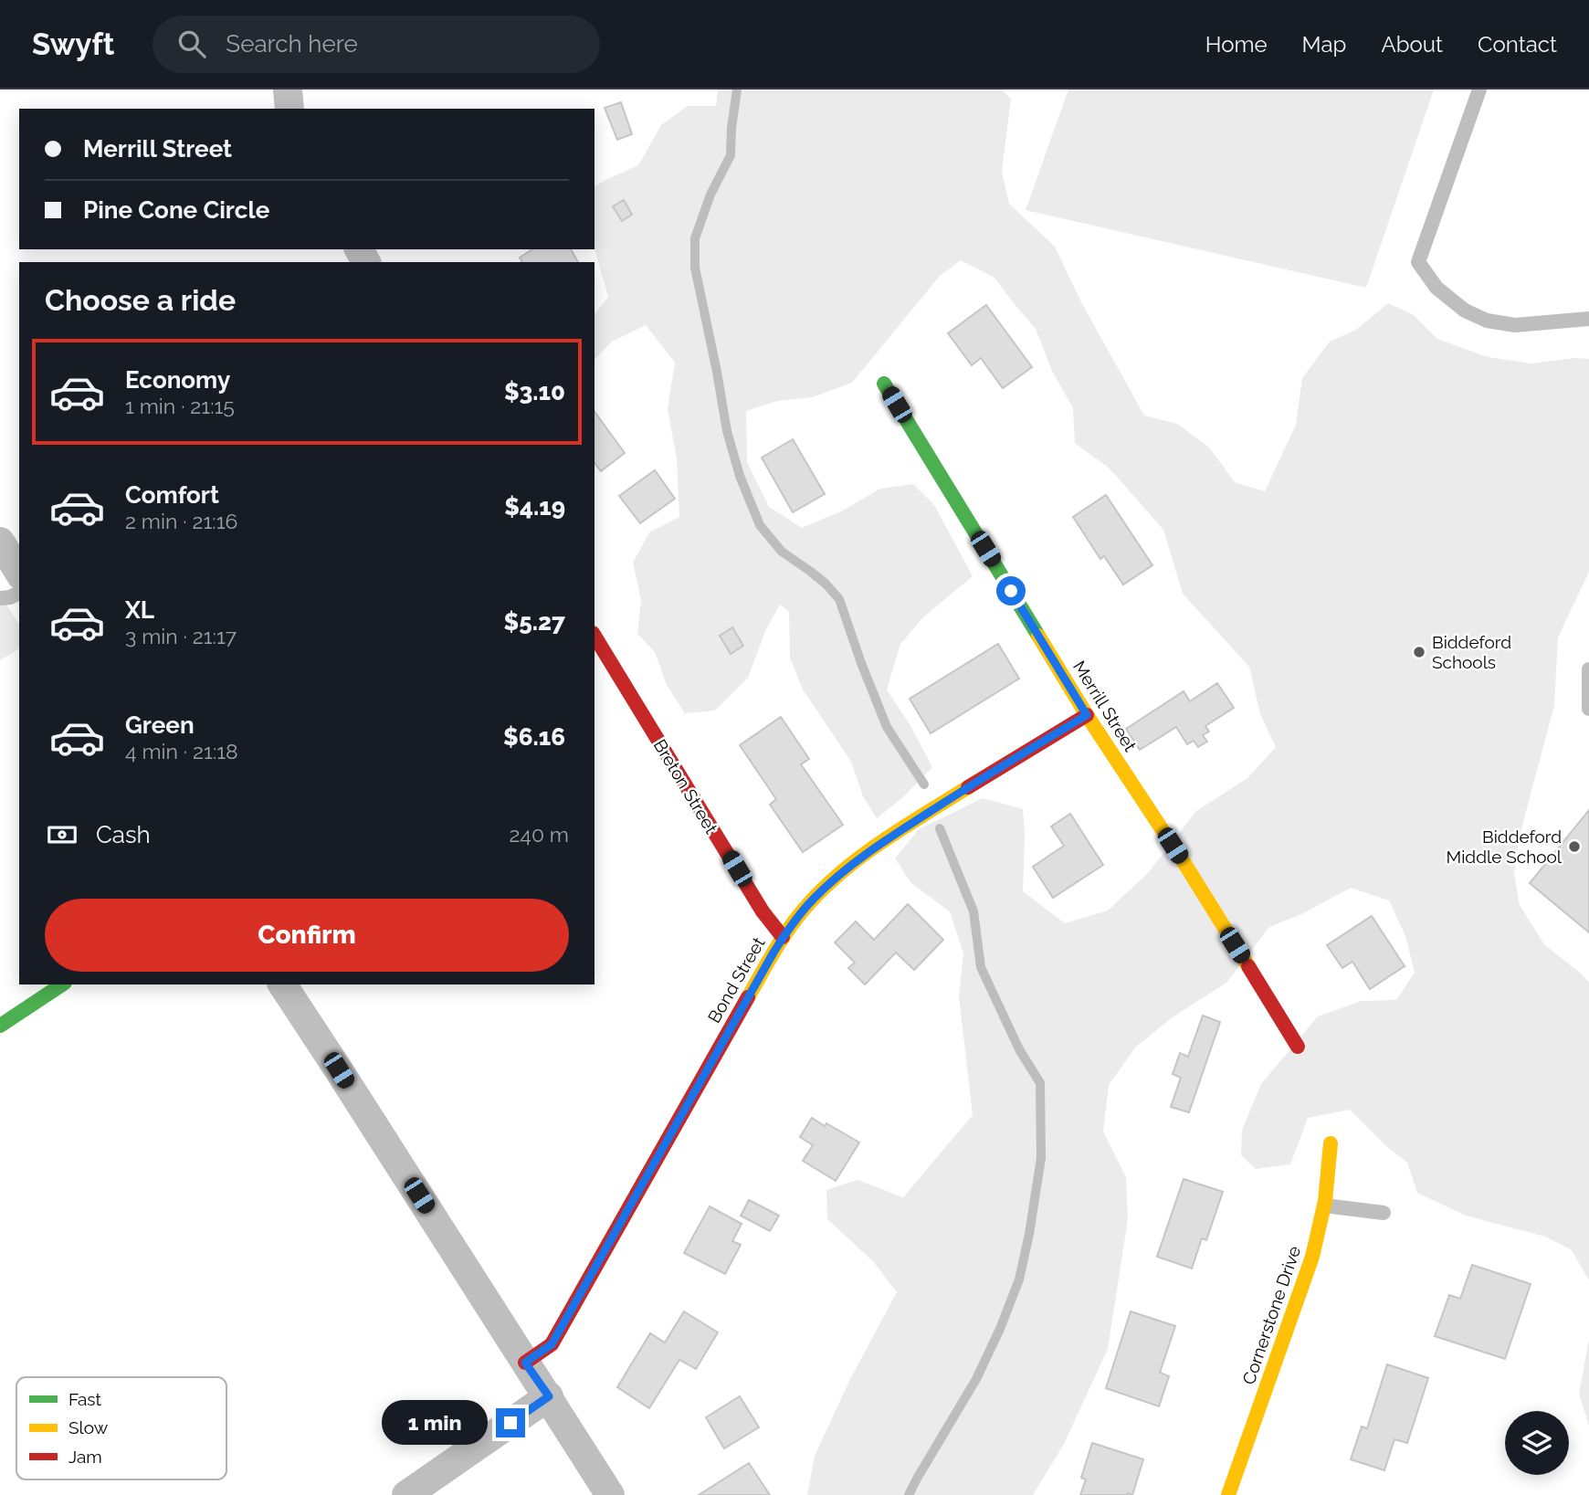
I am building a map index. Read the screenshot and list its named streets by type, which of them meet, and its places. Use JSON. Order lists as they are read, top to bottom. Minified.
{"streets":{"street":["Merrill Street","Breton Street","Bond Street","Cornerstone Drive"]},"crossings":[["Merrill Street","Bond Street"],["Breton Street","Bond Street"]],"places":["Biddeford Schools","Biddeford Middle School"],"legend":["Fast","Slow","Jam"],"page":{"header":"Swyft","search":"Search here","nav":["Home","Map","About","Contact"],"banner":["Merrill Street","Pine Cone Circle"],"heading":"Choose a ride","list":[{"name":"Economy","note":"1 min · 21:15","value":"$3.10"},{"name":"Comfort","note":"2 min · 21:16","value":"$4.19"},{"name":"XL","note":"3 min · 21:17","value":"$5.27"},{"name":"Green","note":"4 min · 21:18","value":"$6.16"}],"pay":["Cash","240 m"],"buttons":"Confirm","bubble":"1 min"}}
